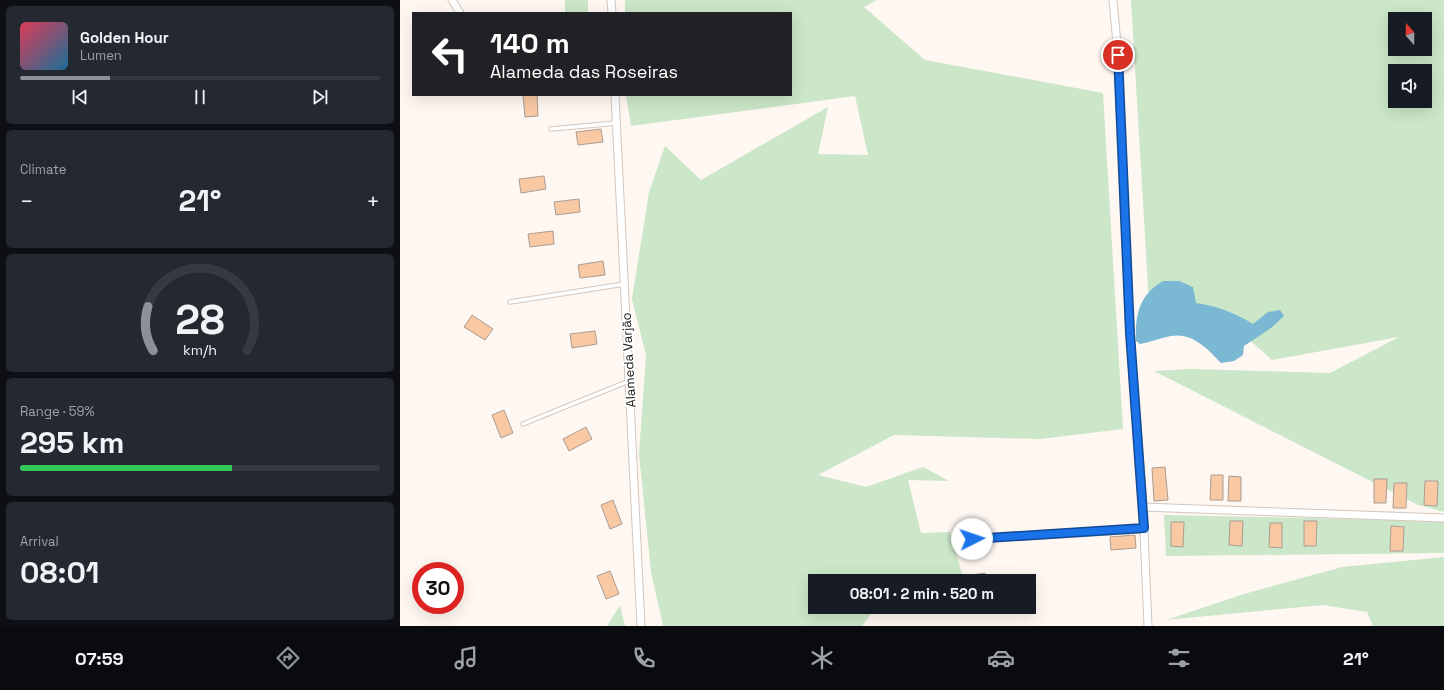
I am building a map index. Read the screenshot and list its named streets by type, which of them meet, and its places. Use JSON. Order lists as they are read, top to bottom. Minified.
{"streets":{"street":["Alameda Varjão"]},"north":"top","page":{"turn":["140 m","Alameda das Roseiras"],"song":["Golden Hour","Lumen"],"tile":["Climate",["Range · 59%","295 km"],["Arrival","08:01"]],"heat":["−","21°","+"],"limit":"30","trip":"08:01 · 2 min · 520 m","tabs":["07:59","21°"],"gauge":["28","km/h"]}}
